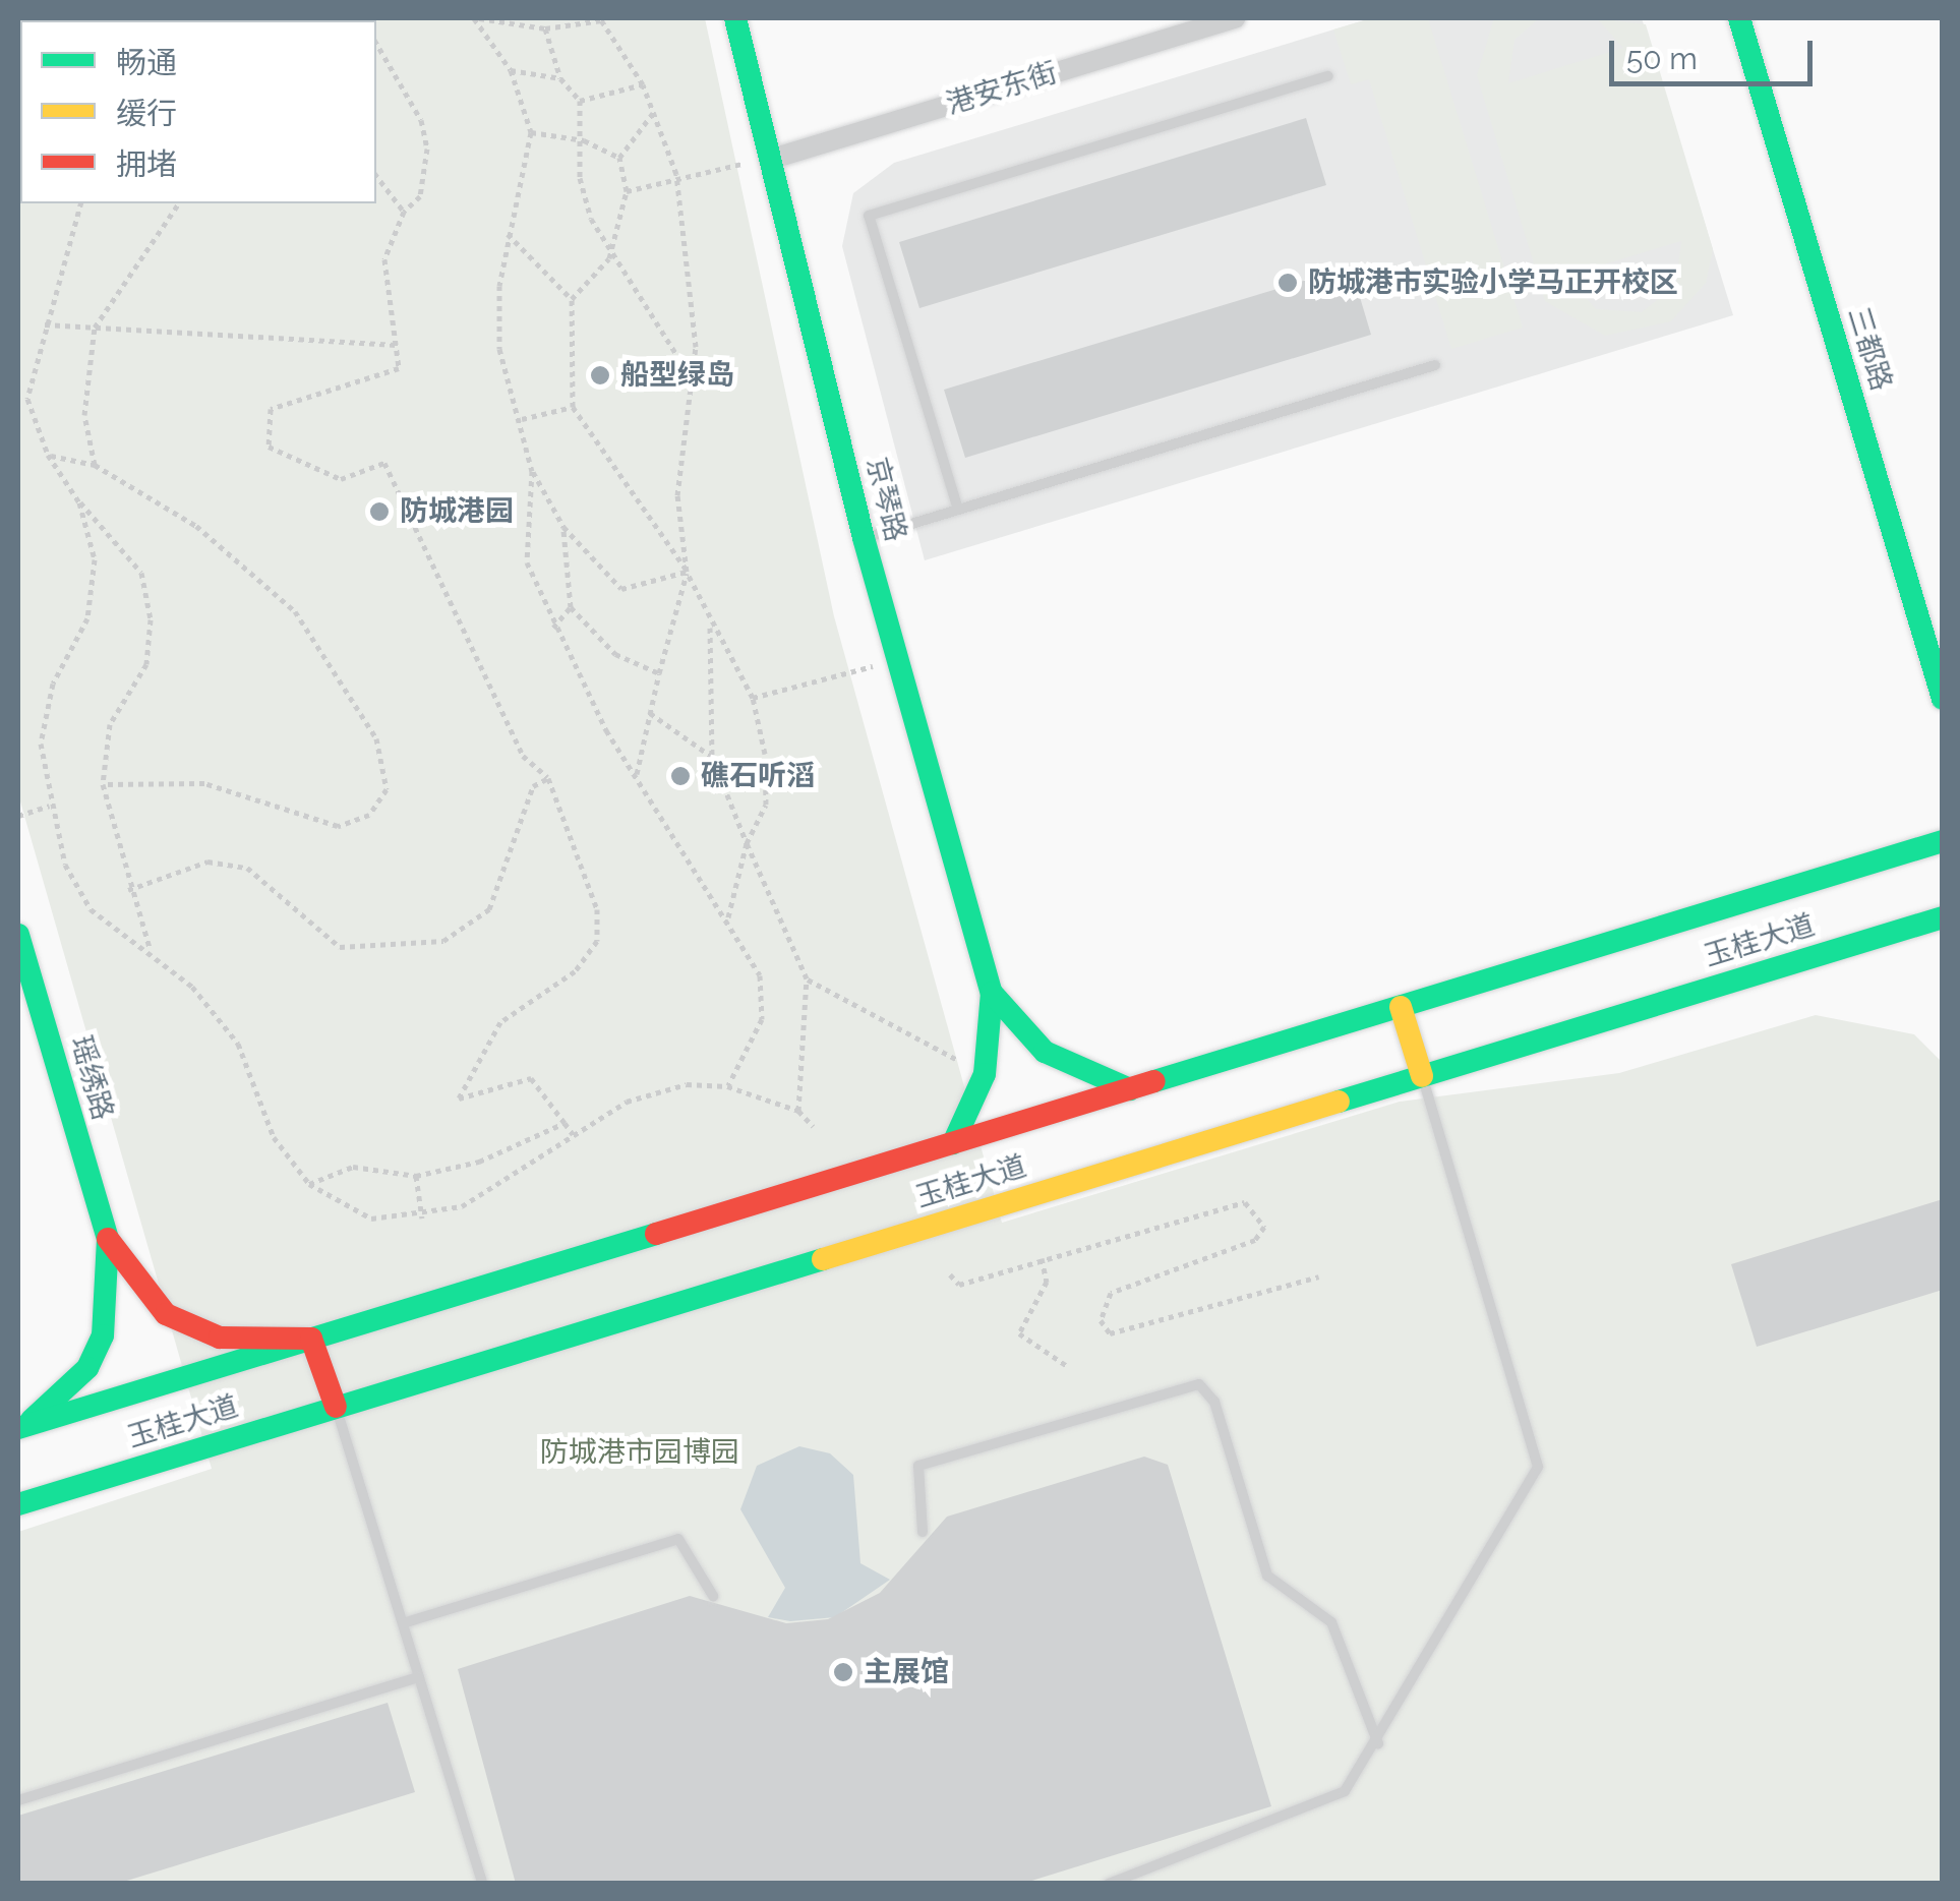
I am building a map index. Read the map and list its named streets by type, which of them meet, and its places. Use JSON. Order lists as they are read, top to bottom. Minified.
{"streets":{"main road":["三都路","京琴路","玉桂大道","瑶绣路"],"street":["港安东街"]},"crossings":[["港安东街","京琴路"]],"parks":["防城港市园博园"],"places":["防城港市实验小学马正开校区","船型绿岛","防城港园","礁石听滔","主展馆"],"legend":["畅通","缓行","拥堵"],"scale_bar":"50 m"}
